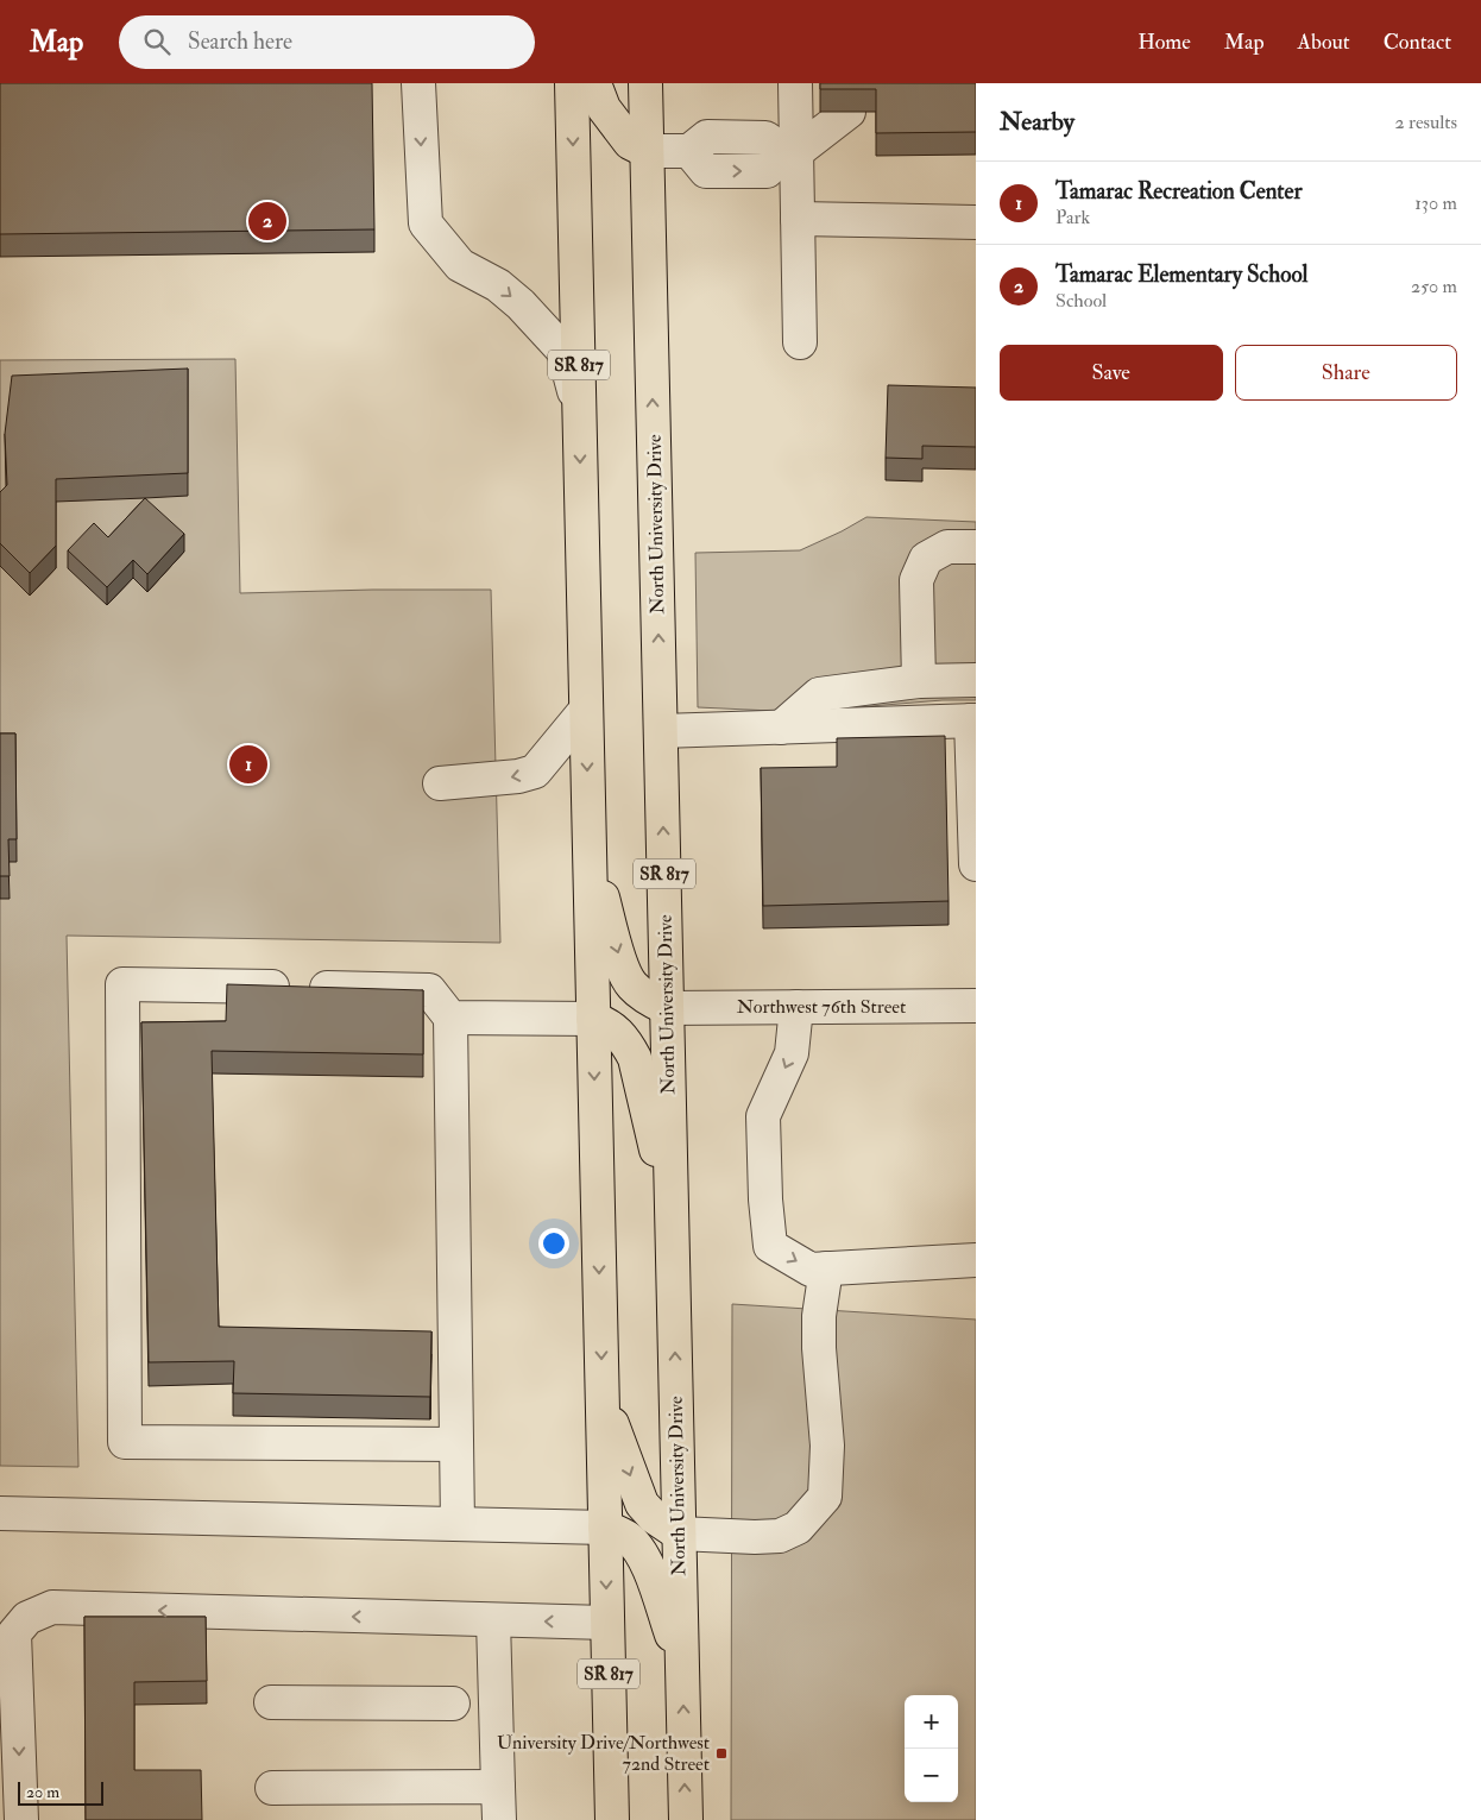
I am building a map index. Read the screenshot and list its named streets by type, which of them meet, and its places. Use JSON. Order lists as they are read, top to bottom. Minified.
{"streets":{"main road":["SR 817","North University Drive"],"street":["Northwest 76th Street"]},"crossings":[["North University Drive","Northwest 76th Street"]],"places":{"transit":["University Drive/Northwest 72nd Street"]},"scale_bar":"20 m","page":{"header":"Map","search":"Search here","nav":["Home","Map","About","Contact"],"heading":["Nearby","2 results"],"list":[{"mark":"1","name":"Tamarac Recreation Center","note":"Park","value":"130 m"},{"mark":"2","name":"Tamarac Elementary School","note":"School","value":"250 m"}],"pins":["2","1"],"buttons":["Save","Share"],"map_buttons":["+","−"],"scale":"20 m"}}
